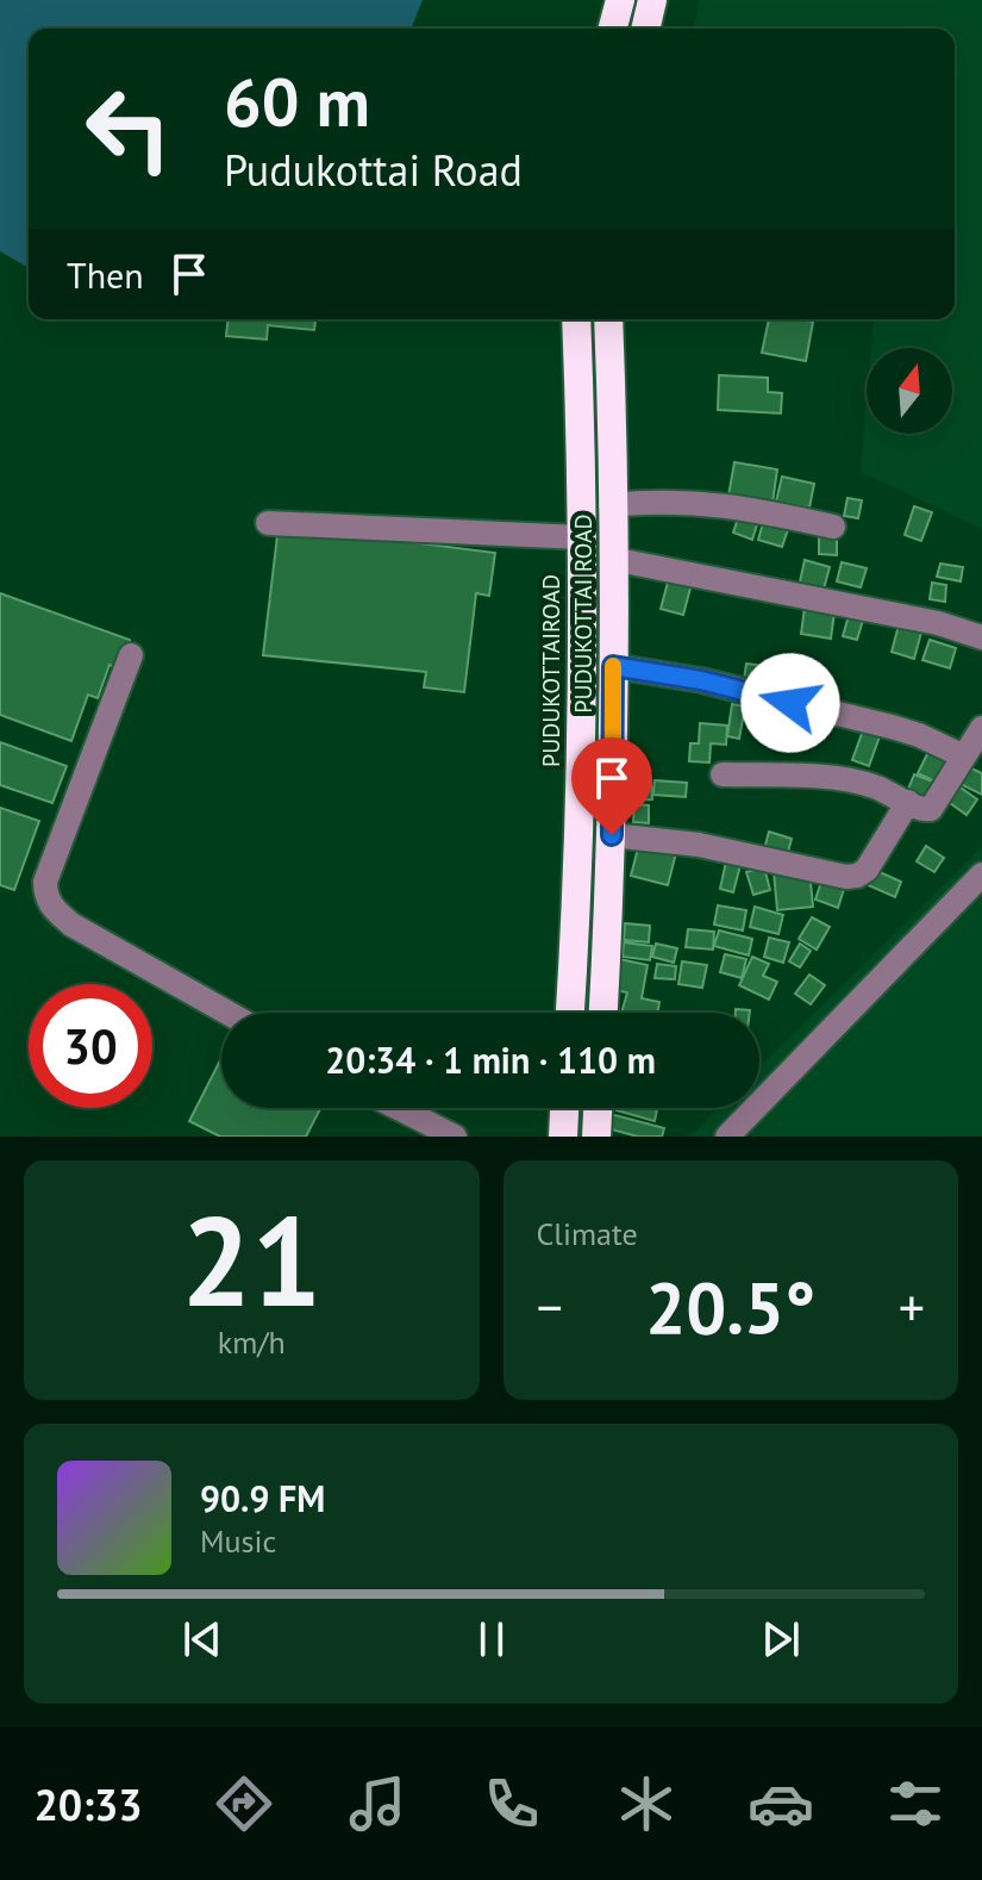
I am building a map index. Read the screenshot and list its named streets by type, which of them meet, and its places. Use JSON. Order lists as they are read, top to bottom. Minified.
{"streets":{"highway":["PUDUKOTTAI ROAD","PUDUKOTTAIROAD"]},"north":"top","page":{"turn":["60 m","Pudukottai Road"],"then":"Then","limit":"30","trip":"20:34 · 1 min · 110 m","tile":[["21","km/h"],"Climate"],"heat":["−","20.5°","+"],"song":["90.9 FM","Music"],"tabs":"20:33"}}
